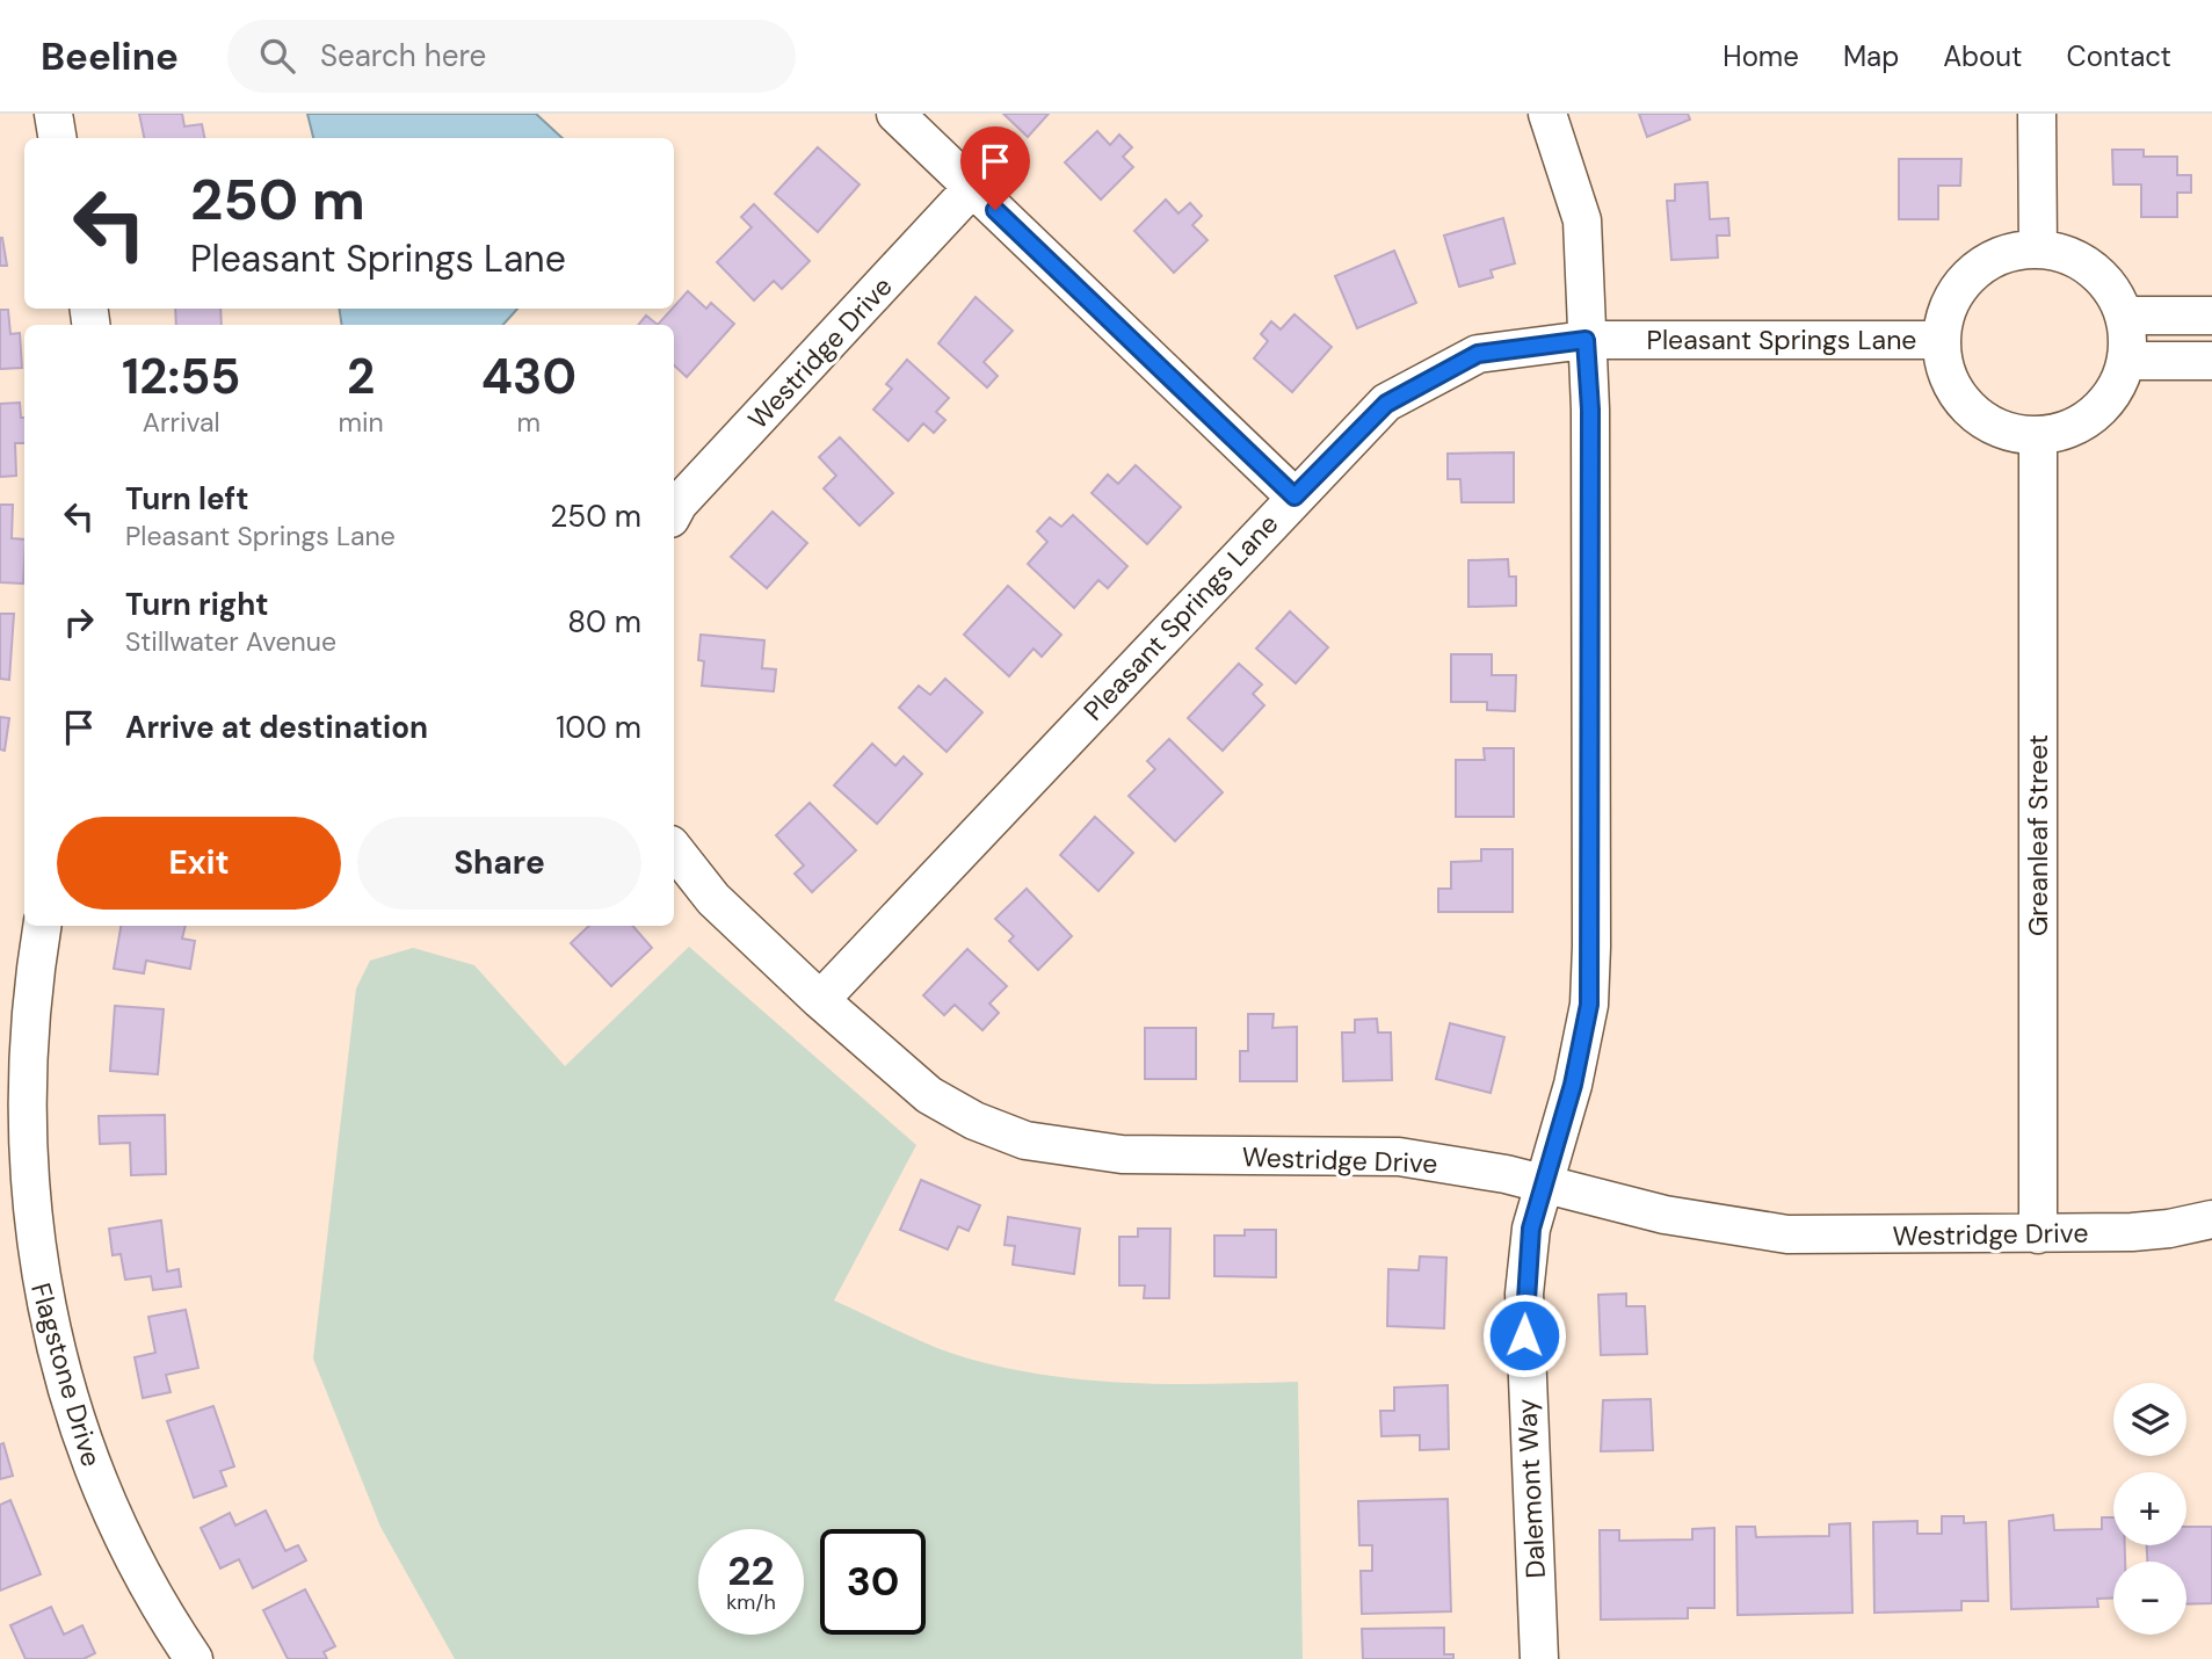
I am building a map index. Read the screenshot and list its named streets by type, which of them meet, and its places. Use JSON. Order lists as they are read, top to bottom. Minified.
{"streets":{"street":["Pleasant Springs Lane","Westridge Drive","Greanleaf Street","Flagstone Drive","Dalemont Way"]},"crossings":[["Pleasant Springs Lane","Westridge Drive"],["Pleasant Springs Lane","Greanleaf Street"],["Pleasant Springs Lane","Dalemont Way"],["Westridge Drive","Greanleaf Street"],["Westridge Drive","Dalemont Way"]],"page":{"header":"Beeline","search":"Search here","nav":["Home","Map","About","Contact"],"turn":["250 m","Pleasant Springs Lane"],"eta":["12:55","Arrival","2","min","430","m"],"list":[{"name":"Turn left","note":"Pleasant Springs Lane","value":"250 m"},{"name":"Turn right","note":"Stillwater Avenue","value":"80 m"},{"name":"Arrive at destination","value":"100 m"}],"buttons":["Exit","Share"],"map_buttons":["+","−"],"speed":"22 km/h","limit":"30"}}
